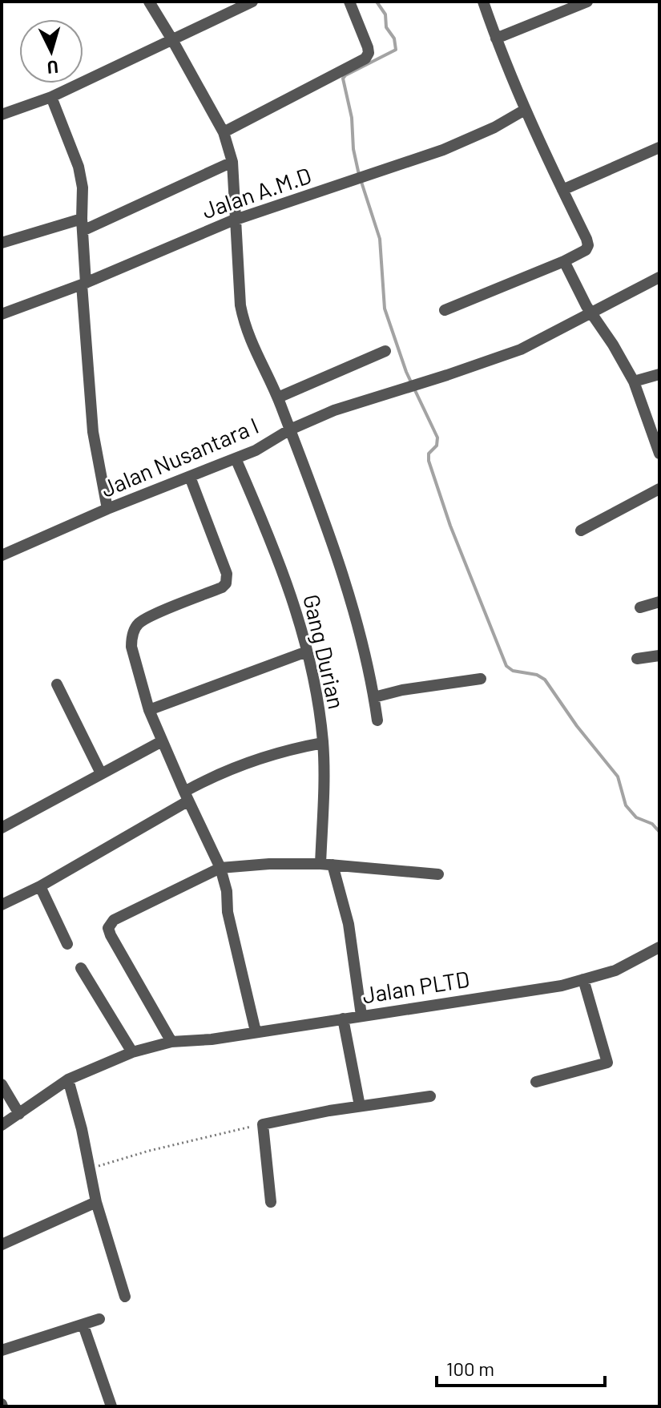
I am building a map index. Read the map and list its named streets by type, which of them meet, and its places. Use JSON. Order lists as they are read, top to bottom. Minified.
{"streets":{"street":["Jalan A.M.D","Jalan Nusantara I","Gang Durian","Jalan PLTD"]},"crossings":[["Jalan Nusantara I","Gang Durian"]],"scale_bar":"100 m","north":"bottom"}
